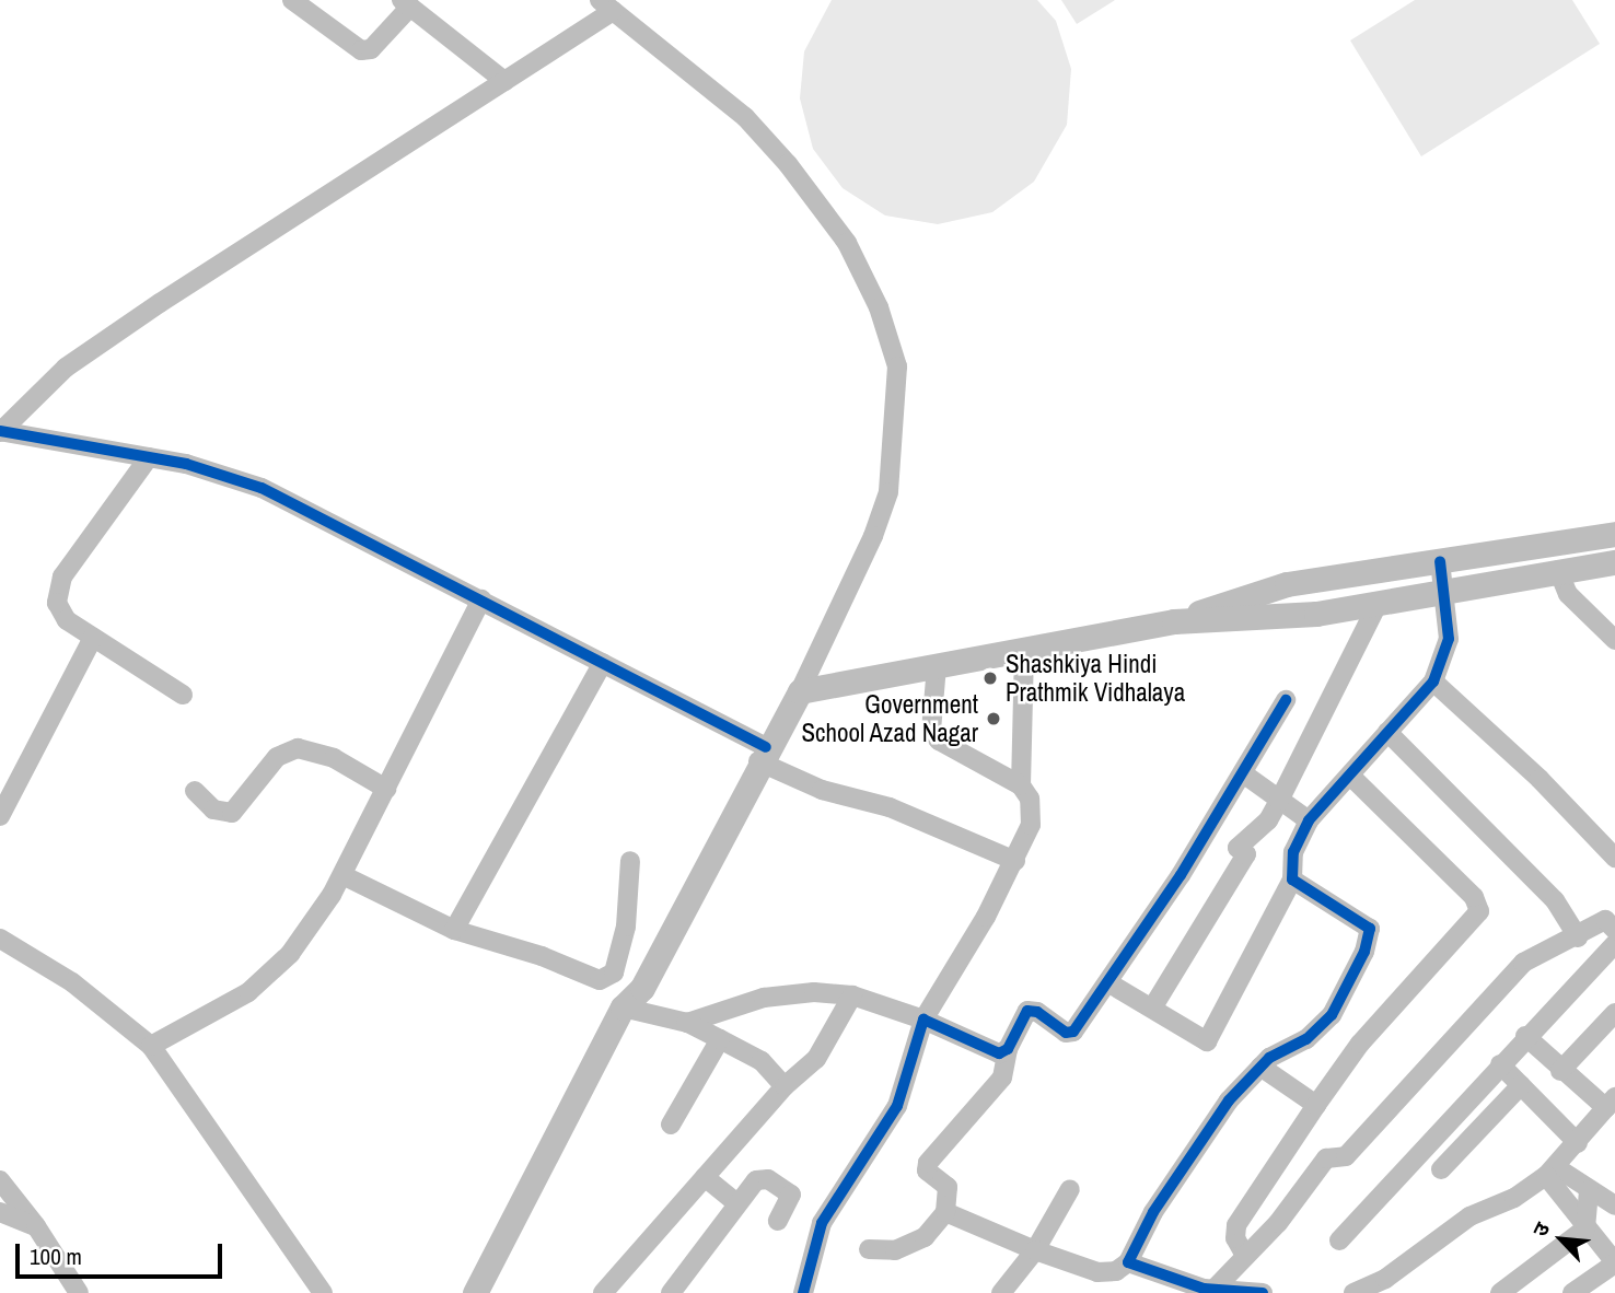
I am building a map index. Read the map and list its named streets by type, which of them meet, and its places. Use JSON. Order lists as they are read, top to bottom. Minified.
{"places":["Shashkiya Hindi Prathmik Vidhalaya","Government School Azad Nagar"],"scale_bar":"100 m","north":"top left"}
